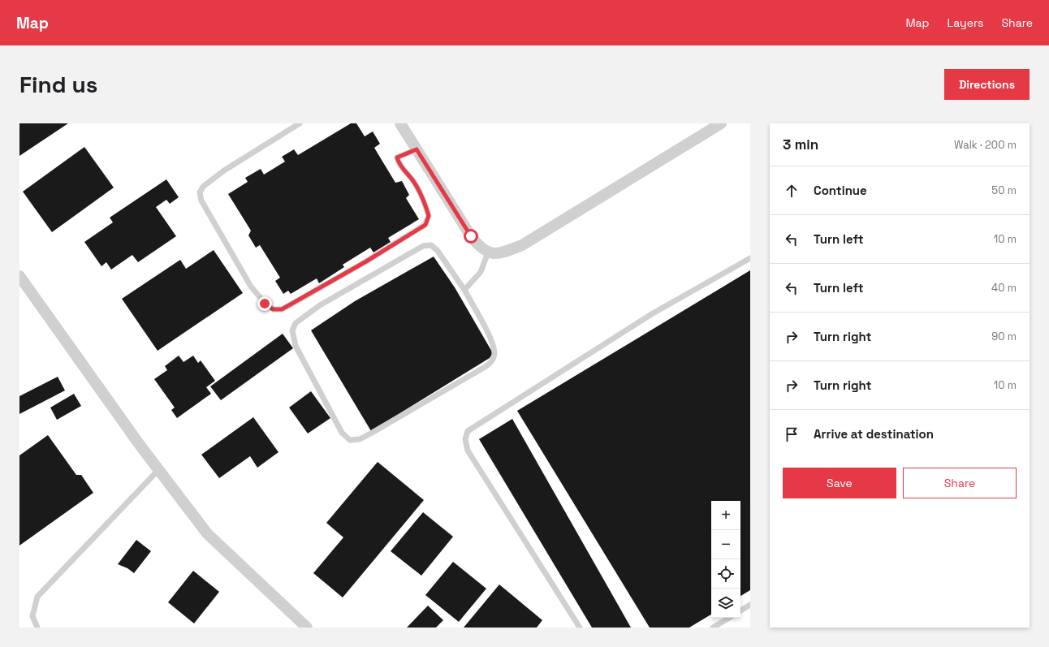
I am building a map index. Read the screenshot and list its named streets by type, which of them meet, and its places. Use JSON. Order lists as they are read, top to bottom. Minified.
{"page":{"header":"Map","nav":["Map","Layers","Share"],"buttons":["Directions",["Save","Share"]],"title":"Find us","heading":["3 min","Walk · 200 m"],"list":[["Continue","50 m"],["Turn left","10 m"],["Turn left","40 m"],["Turn right","90 m"],["Turn right","10 m"],"Arrive at destination"],"map_buttons":["+","−"]}}
